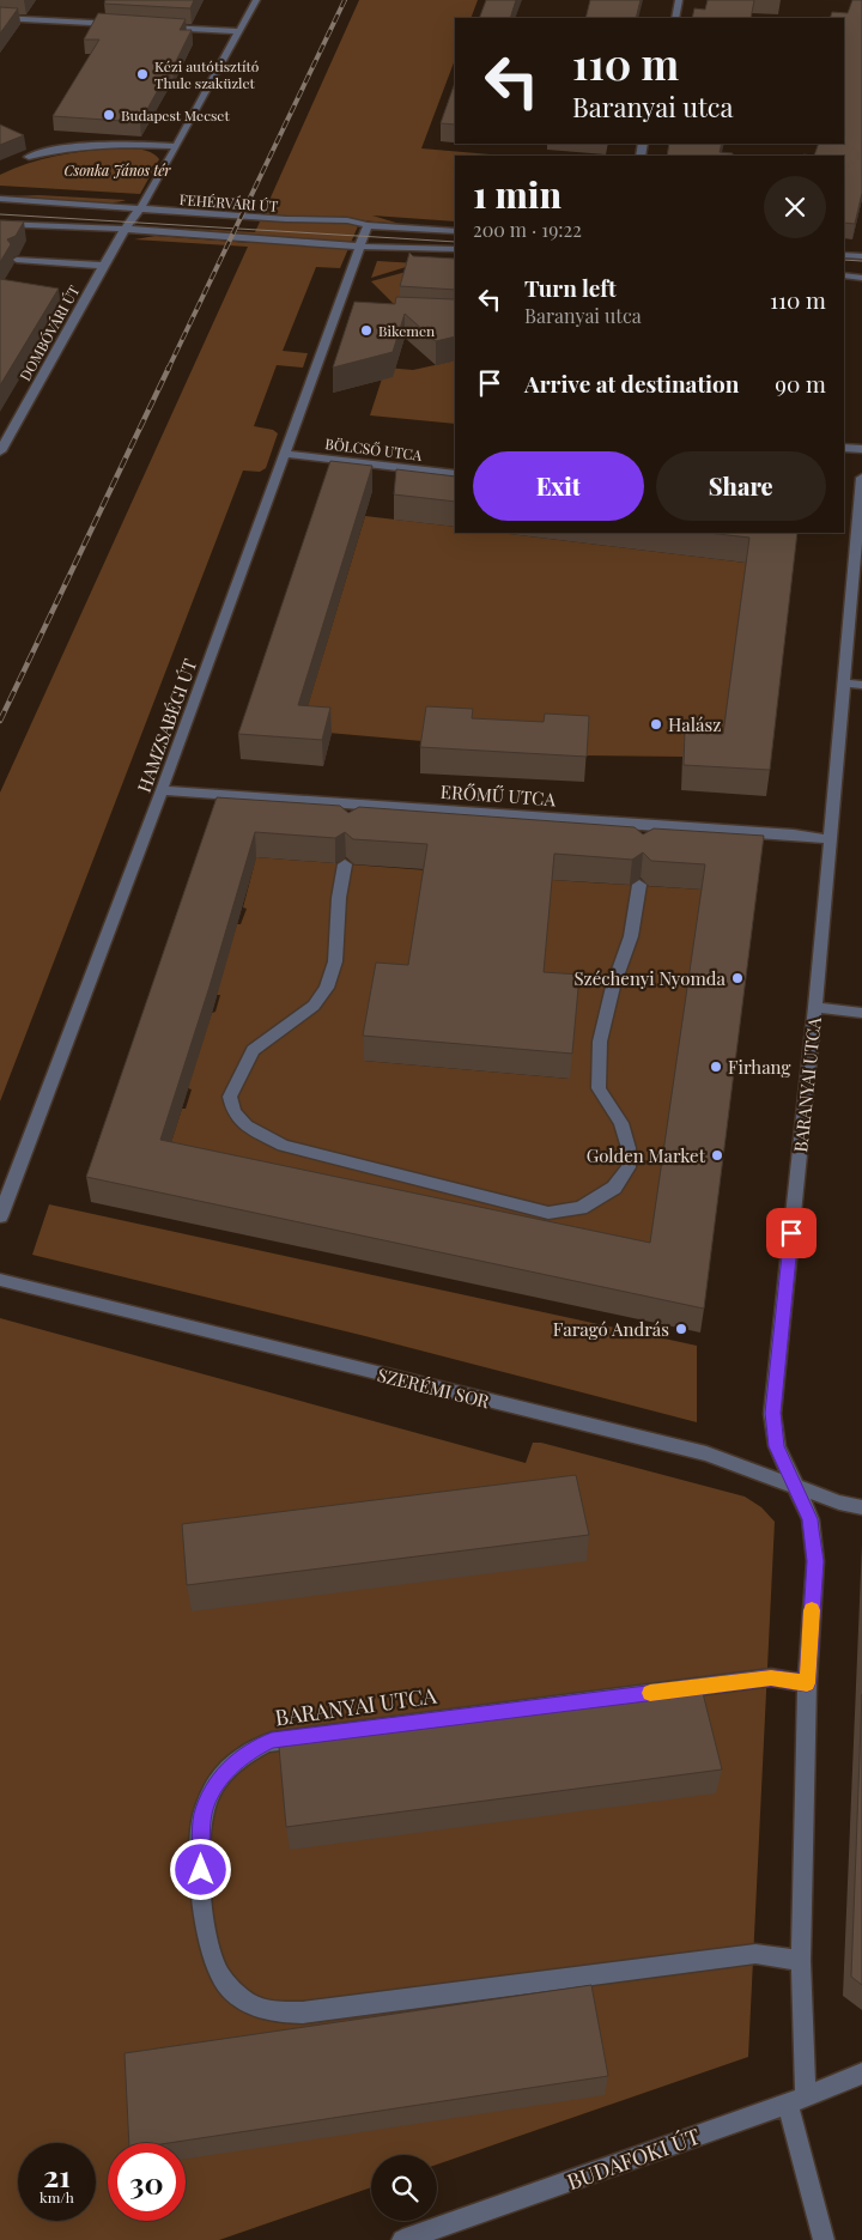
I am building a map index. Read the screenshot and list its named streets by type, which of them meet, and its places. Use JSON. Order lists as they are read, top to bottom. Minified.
{"streets":{"street":["FEHÉRVÁRI ÚT","DOMBÓVÁRI ÚT","BÖLCSŐ UTCA","HAMZSABÉGI ÚT","ERŐMŰ UTCA","BARANYAI UTCA","SZERÉMI SOR","BUDAFOKI ÚT"]},"crossings":[["FEHÉRVÁRI ÚT","DOMBÓVÁRI ÚT"],["FEHÉRVÁRI ÚT","HAMZSABÉGI ÚT"],["BÖLCSŐ UTCA","HAMZSABÉGI ÚT"],["HAMZSABÉGI ÚT","ERŐMŰ UTCA"],["ERŐMŰ UTCA","BARANYAI UTCA"],["BARANYAI UTCA","SZERÉMI SOR"],["BARANYAI UTCA","BUDAFOKI ÚT"]],"parks":["Csonka János tér"],"places":["Kézi autótisztító Thule szaküzlet","Budapest Mecset","Bikemen","Halász","Széchenyi Nyomda","Firhang","Golden Market","Faragó András"],"page":{"turn":["110 m","Baranyai utca"],"heading":["1 min","200 m · 19:22"],"list":[{"name":"Turn left","note":"Baranyai utca","value":"110 m"},{"name":"Arrive at destination","value":"90 m"}],"buttons":["Exit","Share"],"speed":"21 km/h","limit":"30"}}
